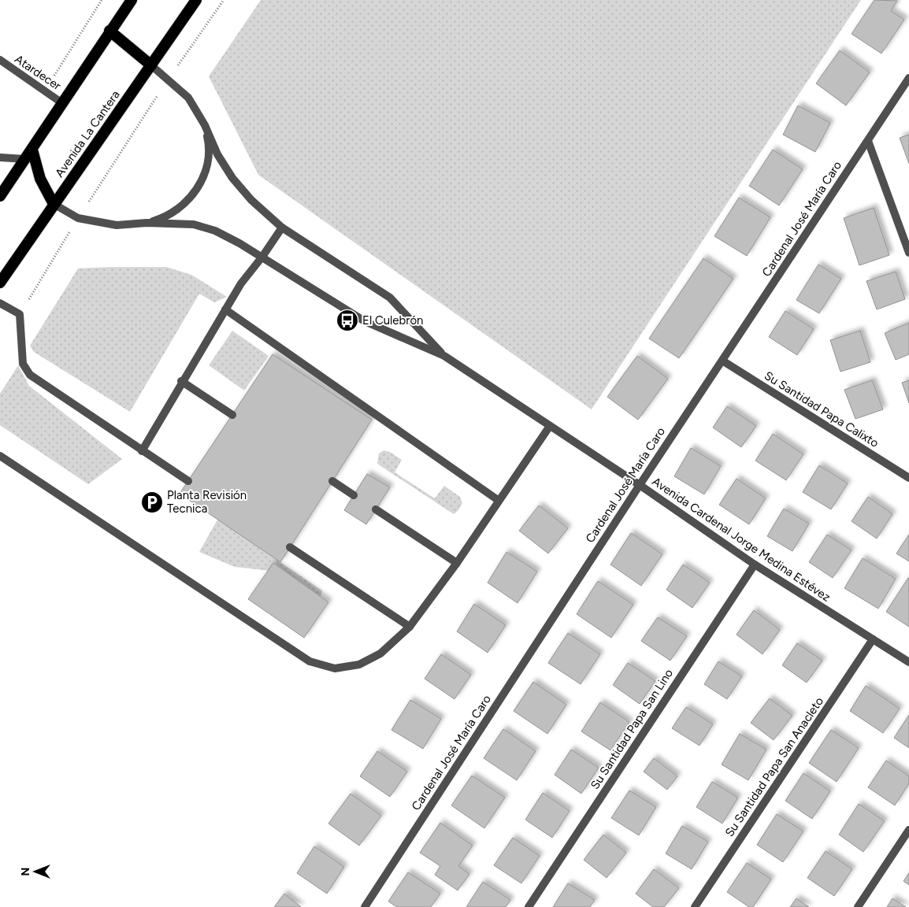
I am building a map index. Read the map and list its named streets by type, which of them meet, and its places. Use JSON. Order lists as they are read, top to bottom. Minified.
{"streets":{"highway":["Avenida La Cantera"],"street":["Atardecer","Cardenal José María Caro","Su Santidad Papa Calixto","Avenida Cardenal Jorge Medina Estévez","Su Santidad Papa San Lino","Su Santidad Papa San Anacleto"]},"crossings":[["Avenida La Cantera","Avenida Cardenal Jorge Medina Estévez"],["Cardenal José María Caro","Su Santidad Papa Calixto"],["Cardenal José María Caro","Avenida Cardenal Jorge Medina Estévez"],["Avenida Cardenal Jorge Medina Estévez","Su Santidad Papa San Lino"],["Avenida Cardenal Jorge Medina Estévez","Su Santidad Papa San Anacleto"]],"places":{"bus stop":["El Culebrón"],"parking":["Planta Revisión Tecnica"]},"north":"left"}
